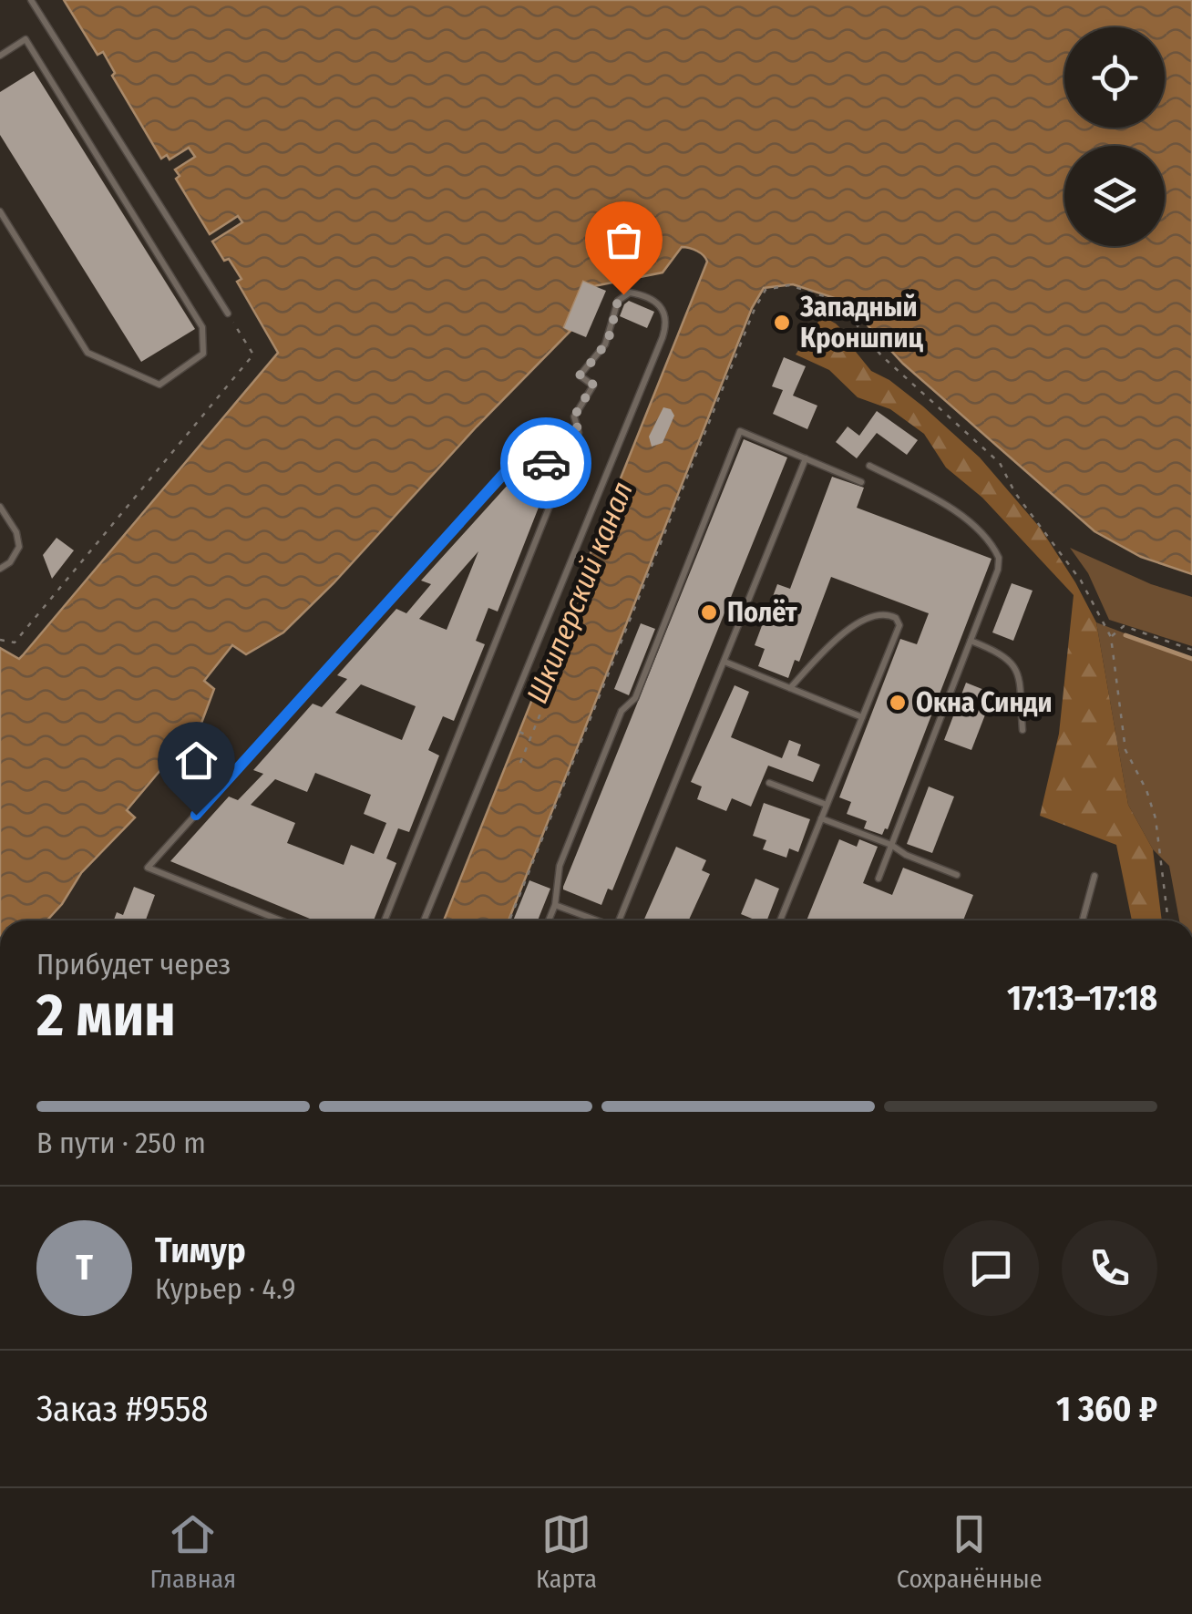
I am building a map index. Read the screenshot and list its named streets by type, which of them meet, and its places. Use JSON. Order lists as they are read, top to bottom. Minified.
{"water":["Шкиперский канал"],"places":["Западный Кроншпиц","Полёт","Окна Синди"],"page":{"heading":["2 мин","Прибудет через","17:13–17:18"],"panel":["Тимур","Курьер · 4.9","Заказ #9558","1 360 ₽"],"bar":"В пути · 250 m","round":"Т","tabs":["Главная","Карта","Сохранённые"]}}
